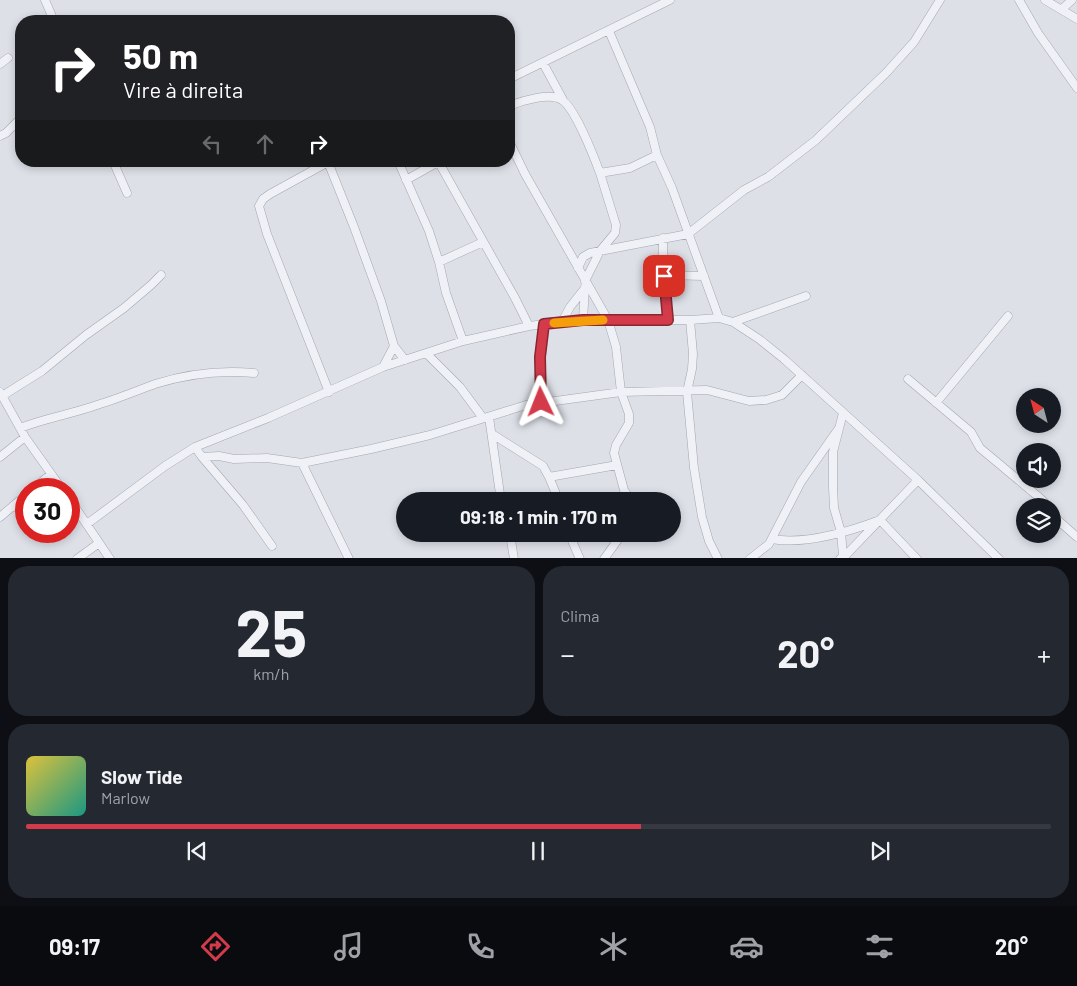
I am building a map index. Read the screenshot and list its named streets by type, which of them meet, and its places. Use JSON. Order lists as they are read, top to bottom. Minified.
{"north":"top left","page":{"turn":["50 m","Vire à direita"],"limit":"30","trip":"09:18 · 1 min · 170 m","tile":[["25","km/h"],"Clima"],"heat":["−","20°","+"],"song":["Slow Tide","Marlow"],"tabs":["09:17","20°"]}}
